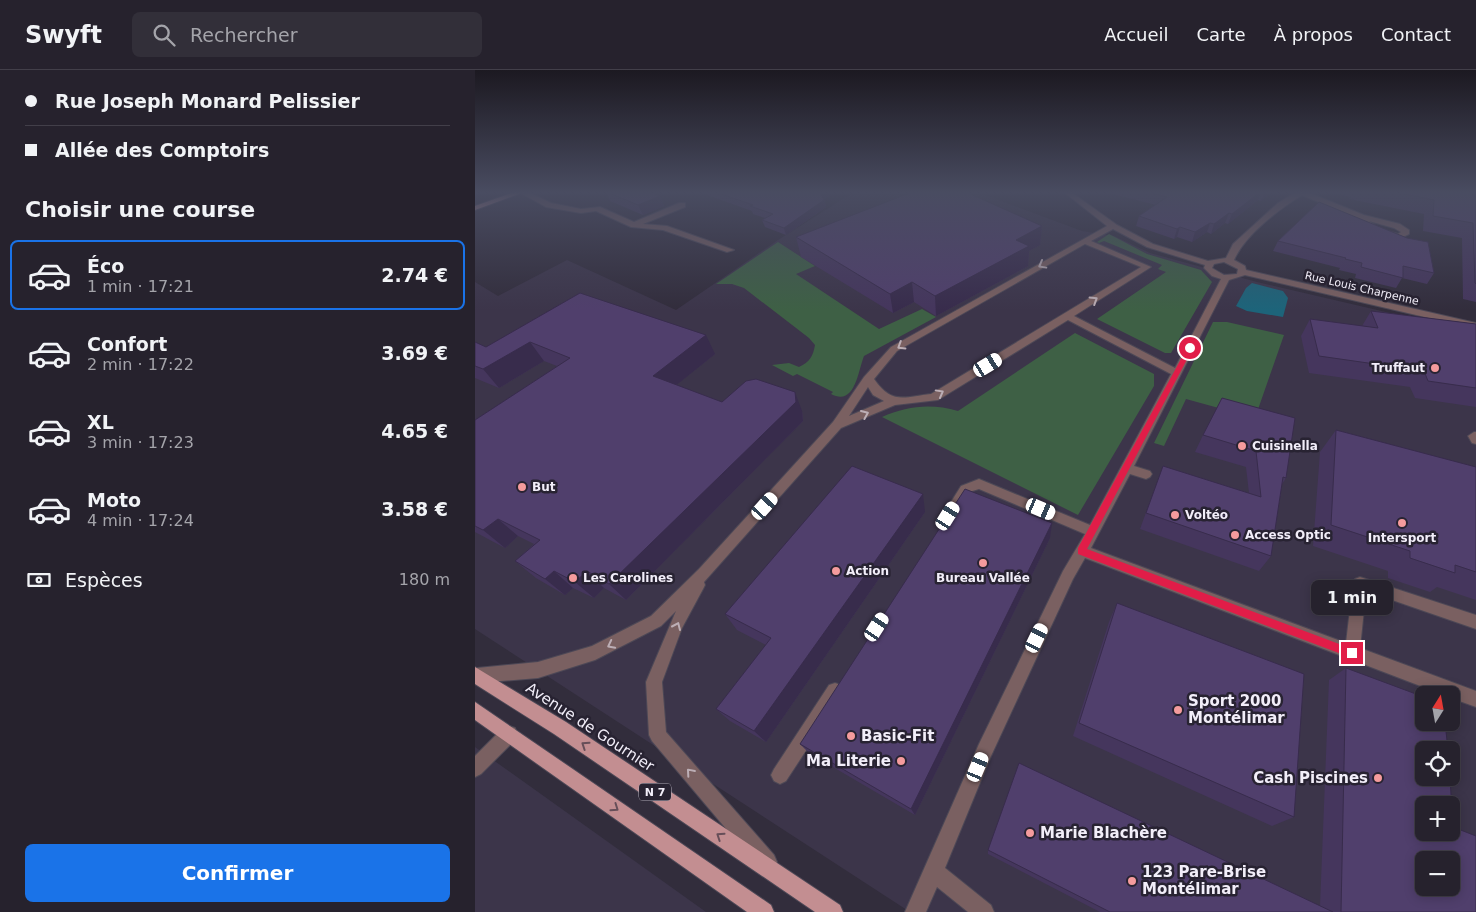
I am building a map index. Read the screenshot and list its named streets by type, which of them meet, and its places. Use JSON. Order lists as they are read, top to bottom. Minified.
{"streets":{"main road":["Avenue de Gournier","N 7"],"street":["Rue Louis Charpenne"]},"places":["Truffaut","Cuisinella","But","Voltéo","Intersport","Access Optic","Bureau Vallée","Action","Les Carolines","Sport 2000 Montélimar","Basic-Fit","Ma Literie","Cash Piscines","Marie Blachère","123 Pare-Brise Montélimar"],"north":"top","page":{"header":"Swyft","search":"Rechercher","nav":["Accueil","Carte","À propos","Contact"],"banner":["Rue Joseph Monard Pelissier","Allée des Comptoirs"],"heading":"Choisir une course","list":[{"name":"Éco","note":"1 min · 17:21","value":"2.74 €"},{"name":"Confort","note":"2 min · 17:22","value":"3.69 €"},{"name":"XL","note":"3 min · 17:23","value":"4.65 €"},{"name":"Moto","note":"4 min · 17:24","value":"3.58 €"}],"pay":["Espèces","180 m"],"bubble":"1 min","map_buttons":["+","−"],"buttons":"Confirmer"}}
